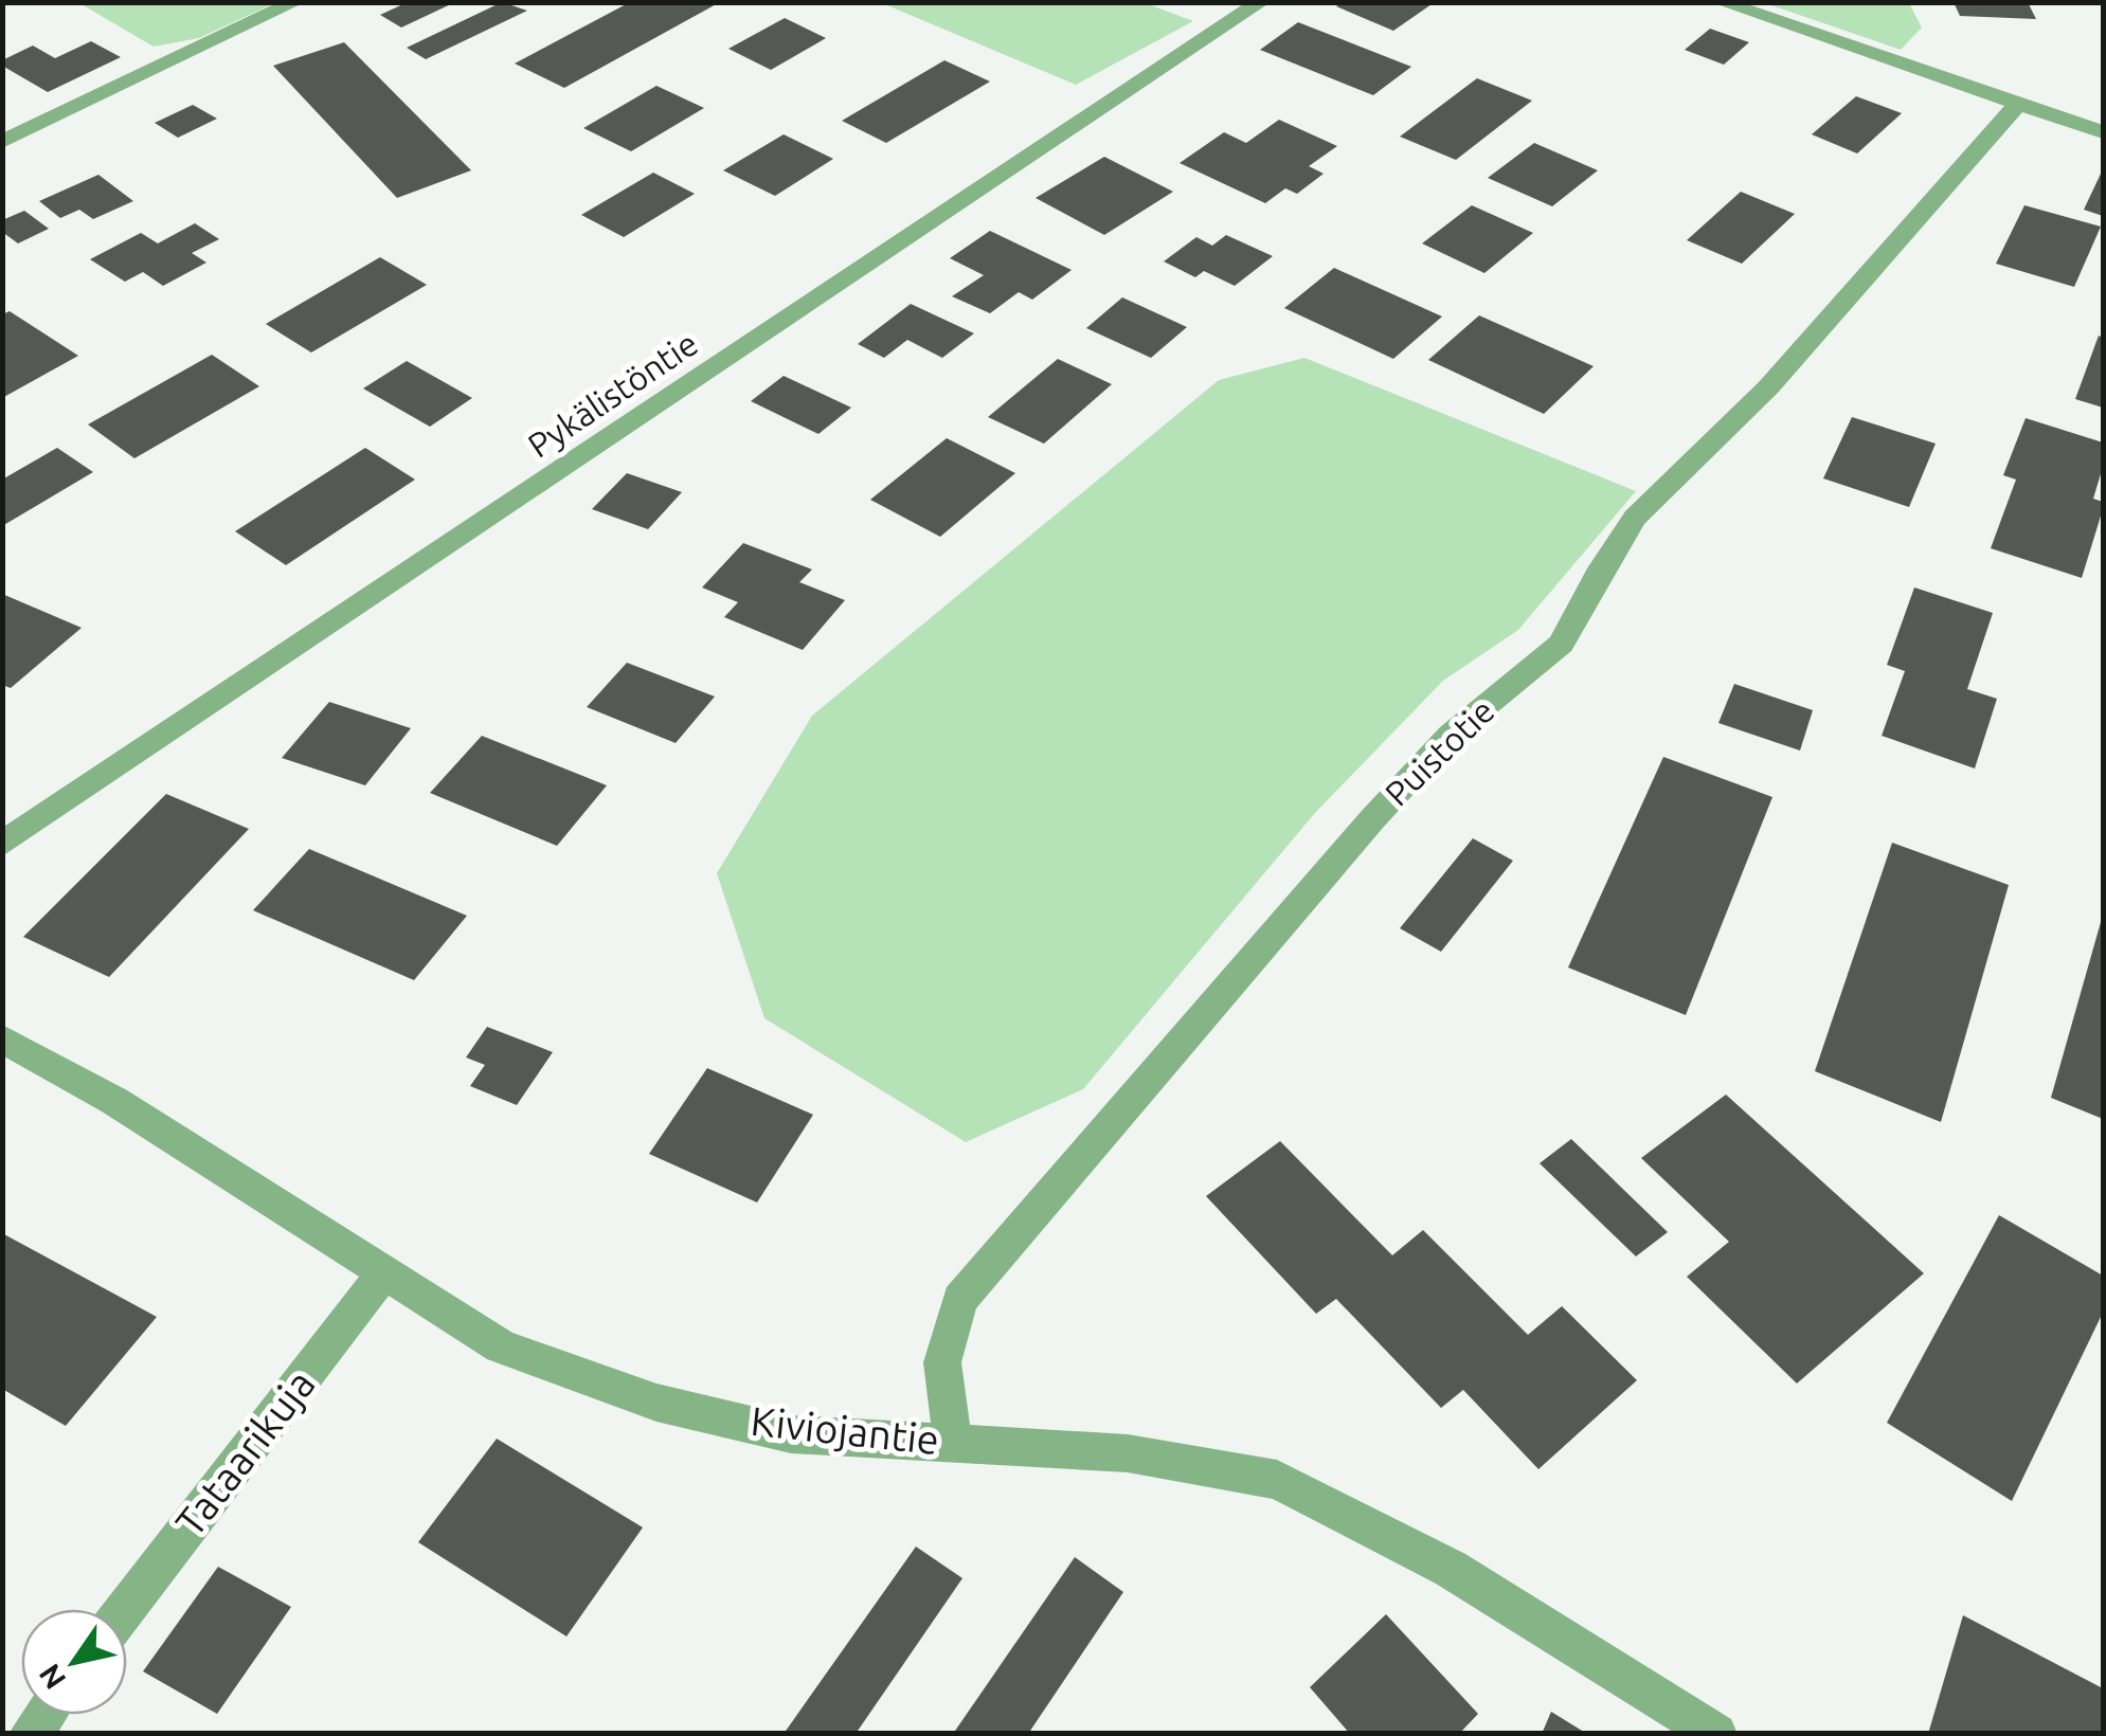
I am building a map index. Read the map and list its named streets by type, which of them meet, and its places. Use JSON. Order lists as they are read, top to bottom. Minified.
{"streets":{"street":["Pykälistöntie","Puistotie","Kiviojantie","Tataarikuja"]},"crossings":[["Puistotie","Kiviojantie"],["Kiviojantie","Tataarikuja"]],"north":"bottom left"}
